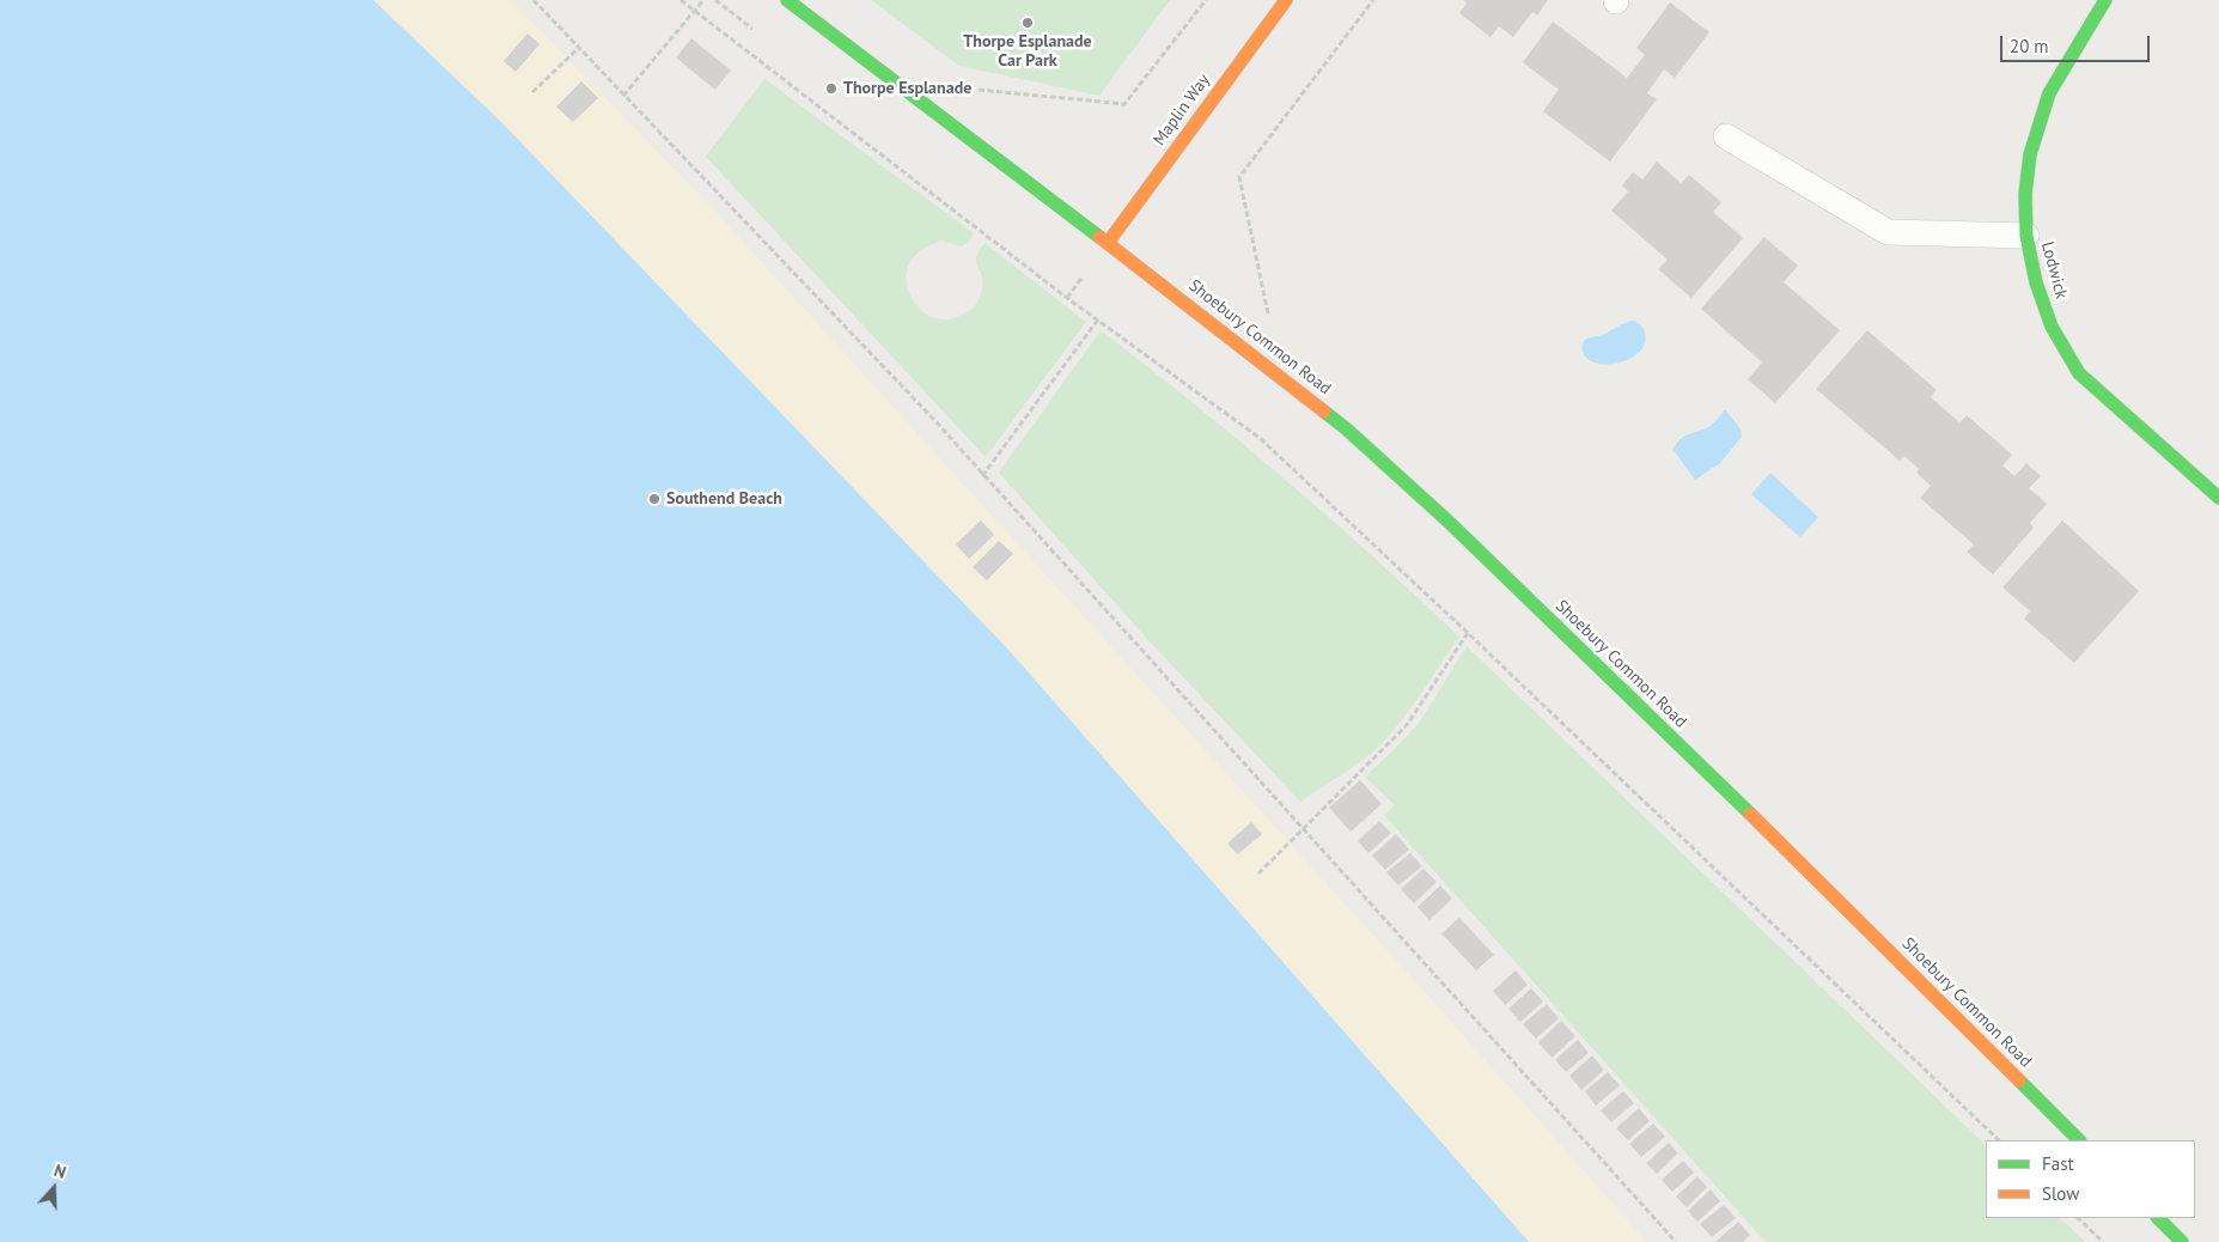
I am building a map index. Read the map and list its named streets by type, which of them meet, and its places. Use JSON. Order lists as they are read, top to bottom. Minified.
{"streets":{"main road":["Maplin Way","Lodwick","Shoebury Common Road"]},"crossings":[["Maplin Way","Shoebury Common Road"]],"places":["Thorpe Esplanade Car Park","Thorpe Esplanade","Southend Beach"],"legend":["Fast","Slow"],"scale_bar":"20 m","north":"top"}
